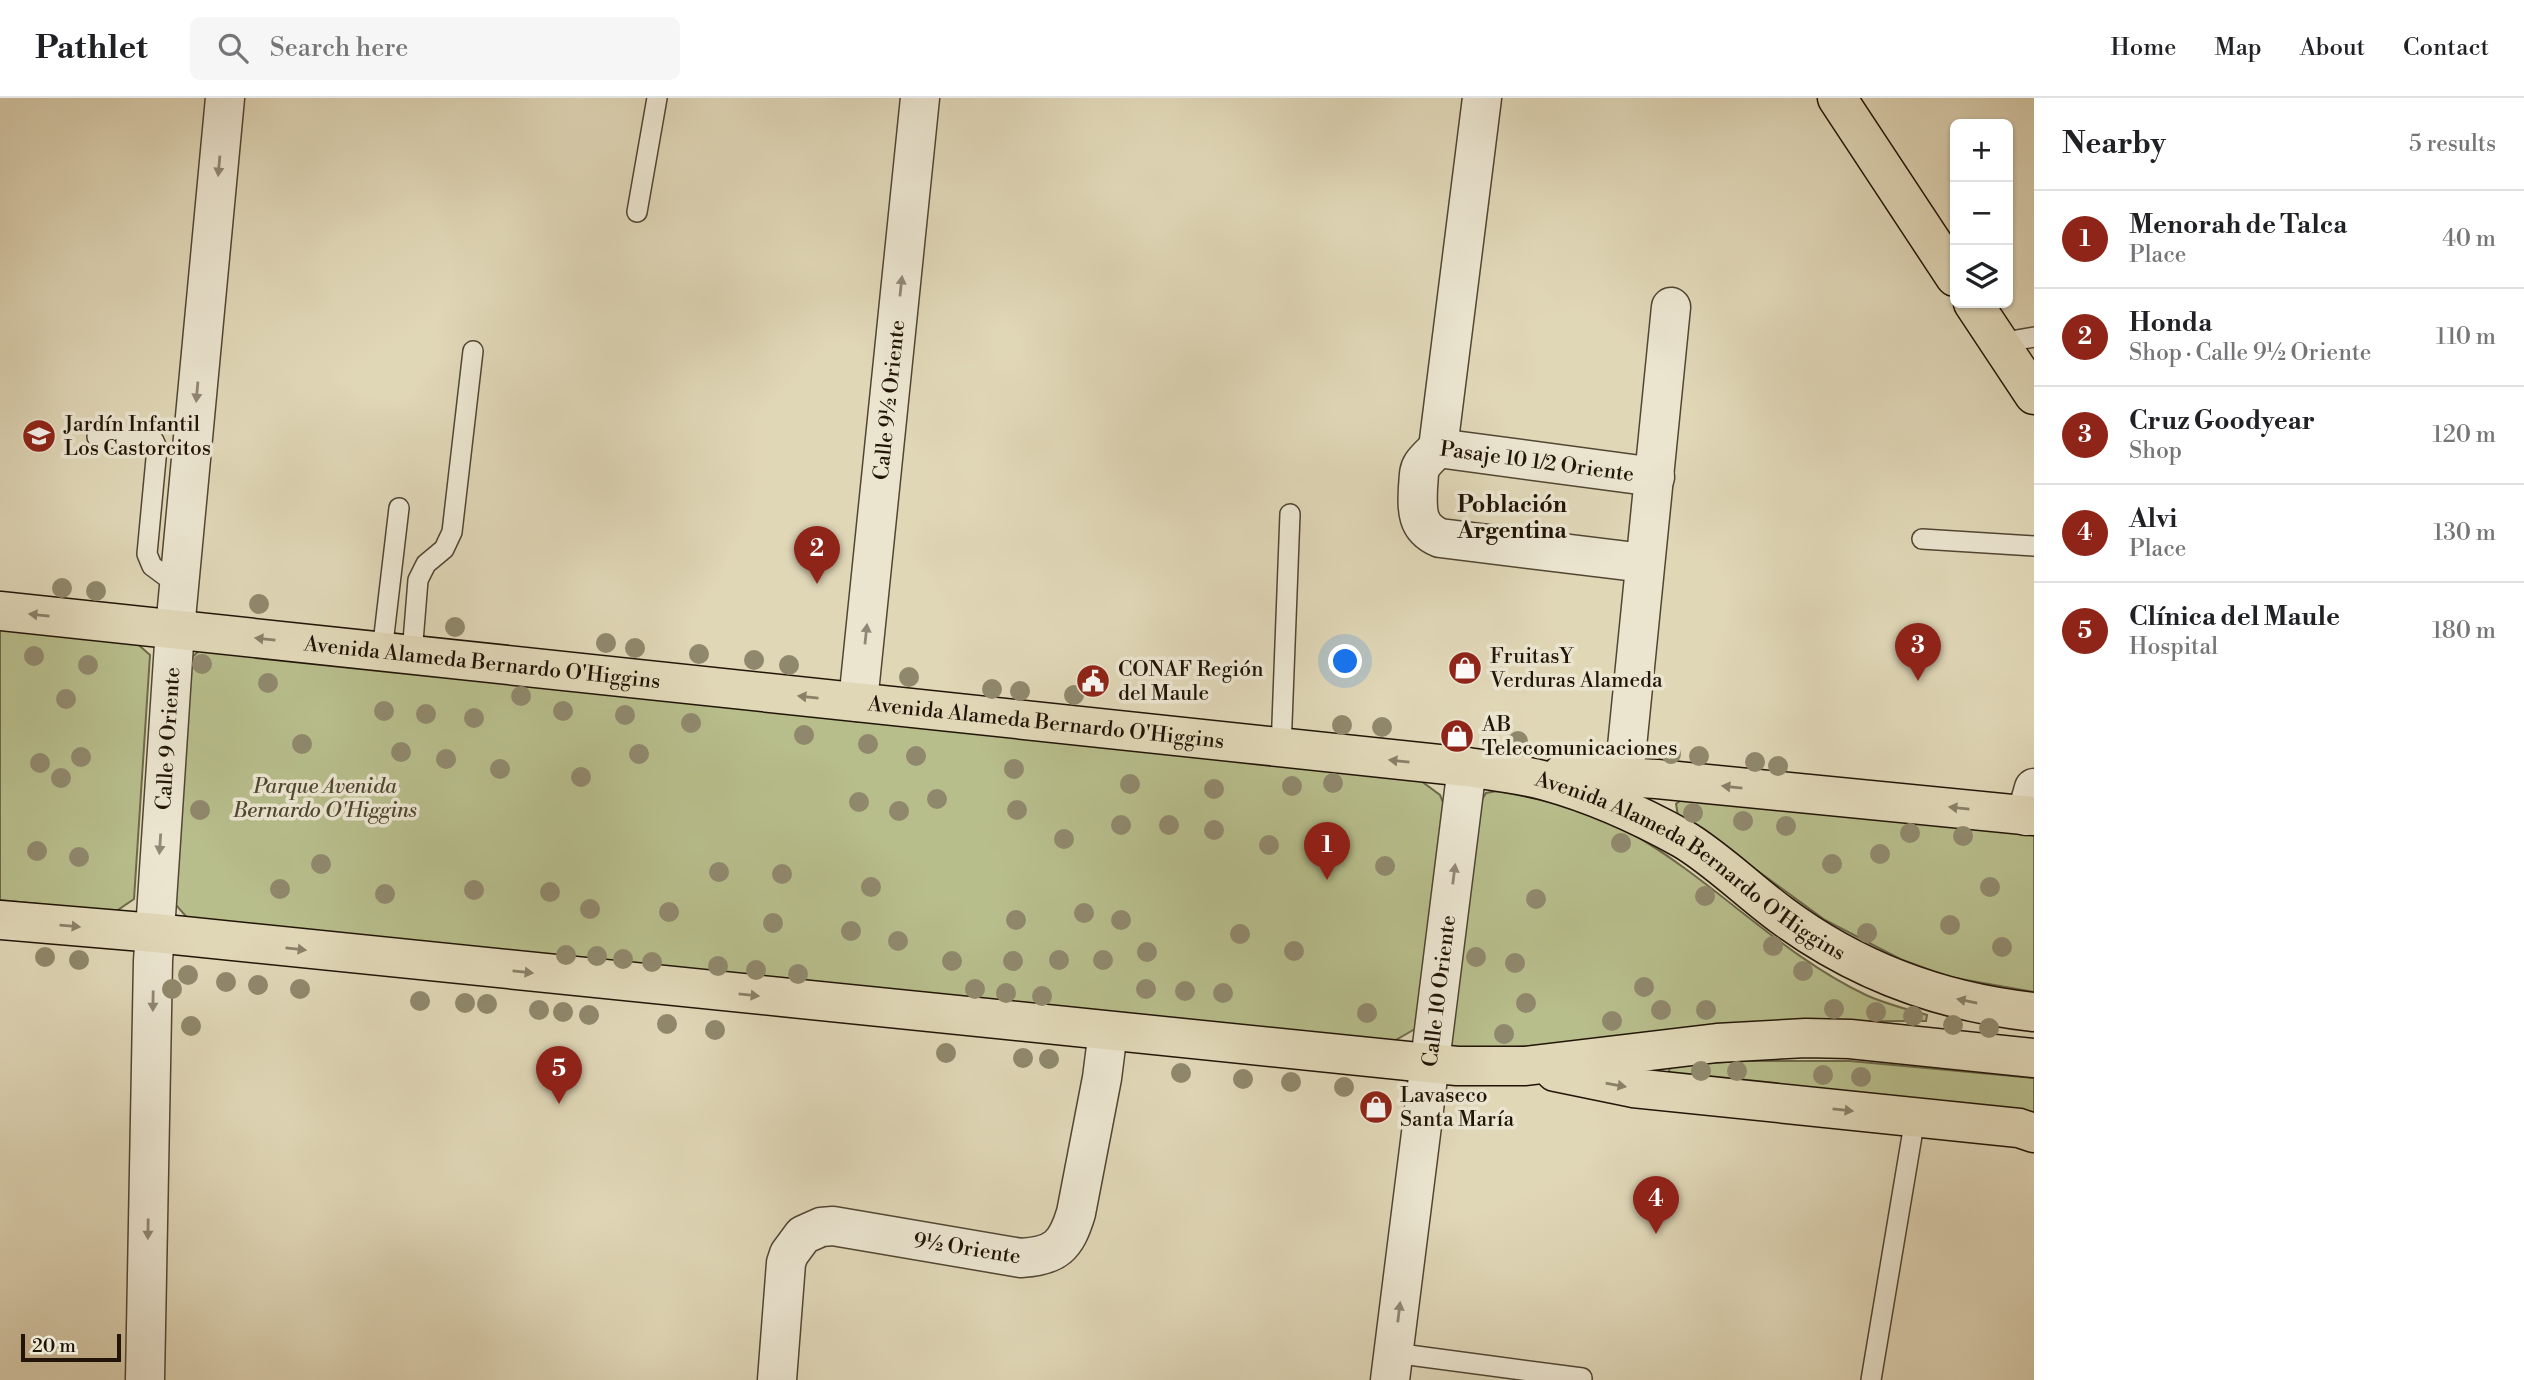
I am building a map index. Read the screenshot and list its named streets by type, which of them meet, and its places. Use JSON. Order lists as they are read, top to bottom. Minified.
{"streets":{"main road":["Avenida Alameda Bernardo O'Higgins"],"street":["Calle 9½ Oriente","Pasaje 10 1/2 Oriente","Calle 9 Oriente","Calle 10 Oriente","9½ Oriente"]},"crossings":[["Calle 9½ Oriente","Avenida Alameda Bernardo O'Higgins"],["Avenida Alameda Bernardo O'Higgins","Calle 9 Oriente"],["Avenida Alameda Bernardo O'Higgins","Calle 10 Oriente"]],"one_way":["Calle 9½ Oriente","Calle 9 Oriente","Calle 10 Oriente"],"districts":["Población Argentina"],"parks":["Parque Avenida Bernardo O'Higgins"],"places":{"school or university":["Jardín Infantil Los Castorcitos"],"shop":["FruitasY Verduras Alameda","AB Telecomunicaciones","Lavaseco Santa María"],"public building":["CONAF Región del Maule"]},"scale_bar":"20 m","page":{"header":"Pathlet","search":"Search here","nav":["Home","Map","About","Contact"],"heading":["Nearby","5 results"],"map_buttons":["+","−"],"list":[{"mark":"1","name":"Menorah de Talca","note":"Place","value":"40 m"},{"mark":"2","name":"Honda","note":"Shop · Calle 9½ Oriente","value":"110 m"},{"mark":"3","name":"Cruz Goodyear","note":"Shop","value":"120 m"},{"mark":"4","name":"Alvi","note":"Place","value":"130 m"},{"mark":"5","name":"Clínica del Maule","note":"Hospital","value":"180 m"}],"pins":["2","3","1","5","4"],"scale":"20 m"}}
